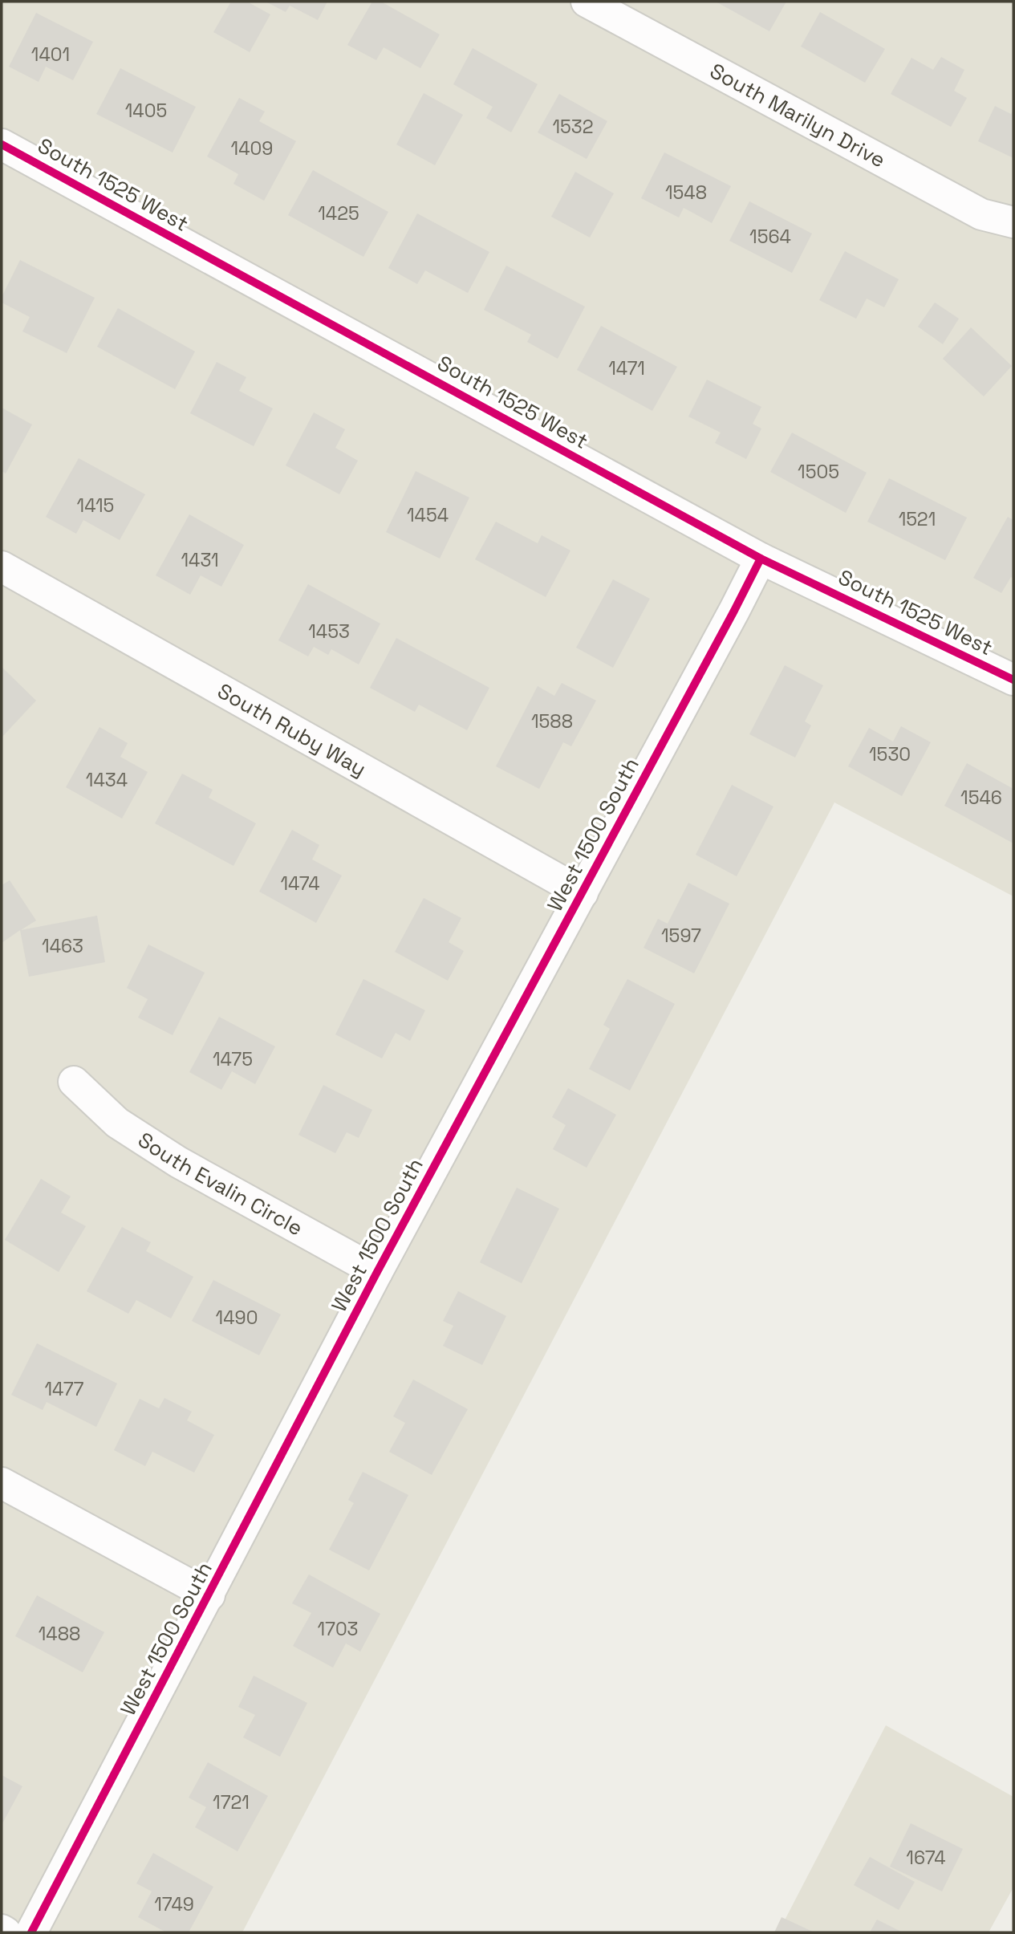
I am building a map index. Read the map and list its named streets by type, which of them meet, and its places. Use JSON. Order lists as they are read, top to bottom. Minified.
{"streets":{"street":["South Marilyn Drive","South 1525 West","South Ruby Way","West 1500 South","South Evalin Circle"]},"crossings":[["South 1525 West","West 1500 South"],["South Ruby Way","West 1500 South"],["West 1500 South","South Evalin Circle"]],"house_numbers":["1401","1405","1532","1409","1548","1425","1564","1471","1505","1415","1454","1521","1431","1453","1588","1530","1434","1546","1474","1597","1463","1475","1490","1477","1703","1488","1721","1674","1749"]}
